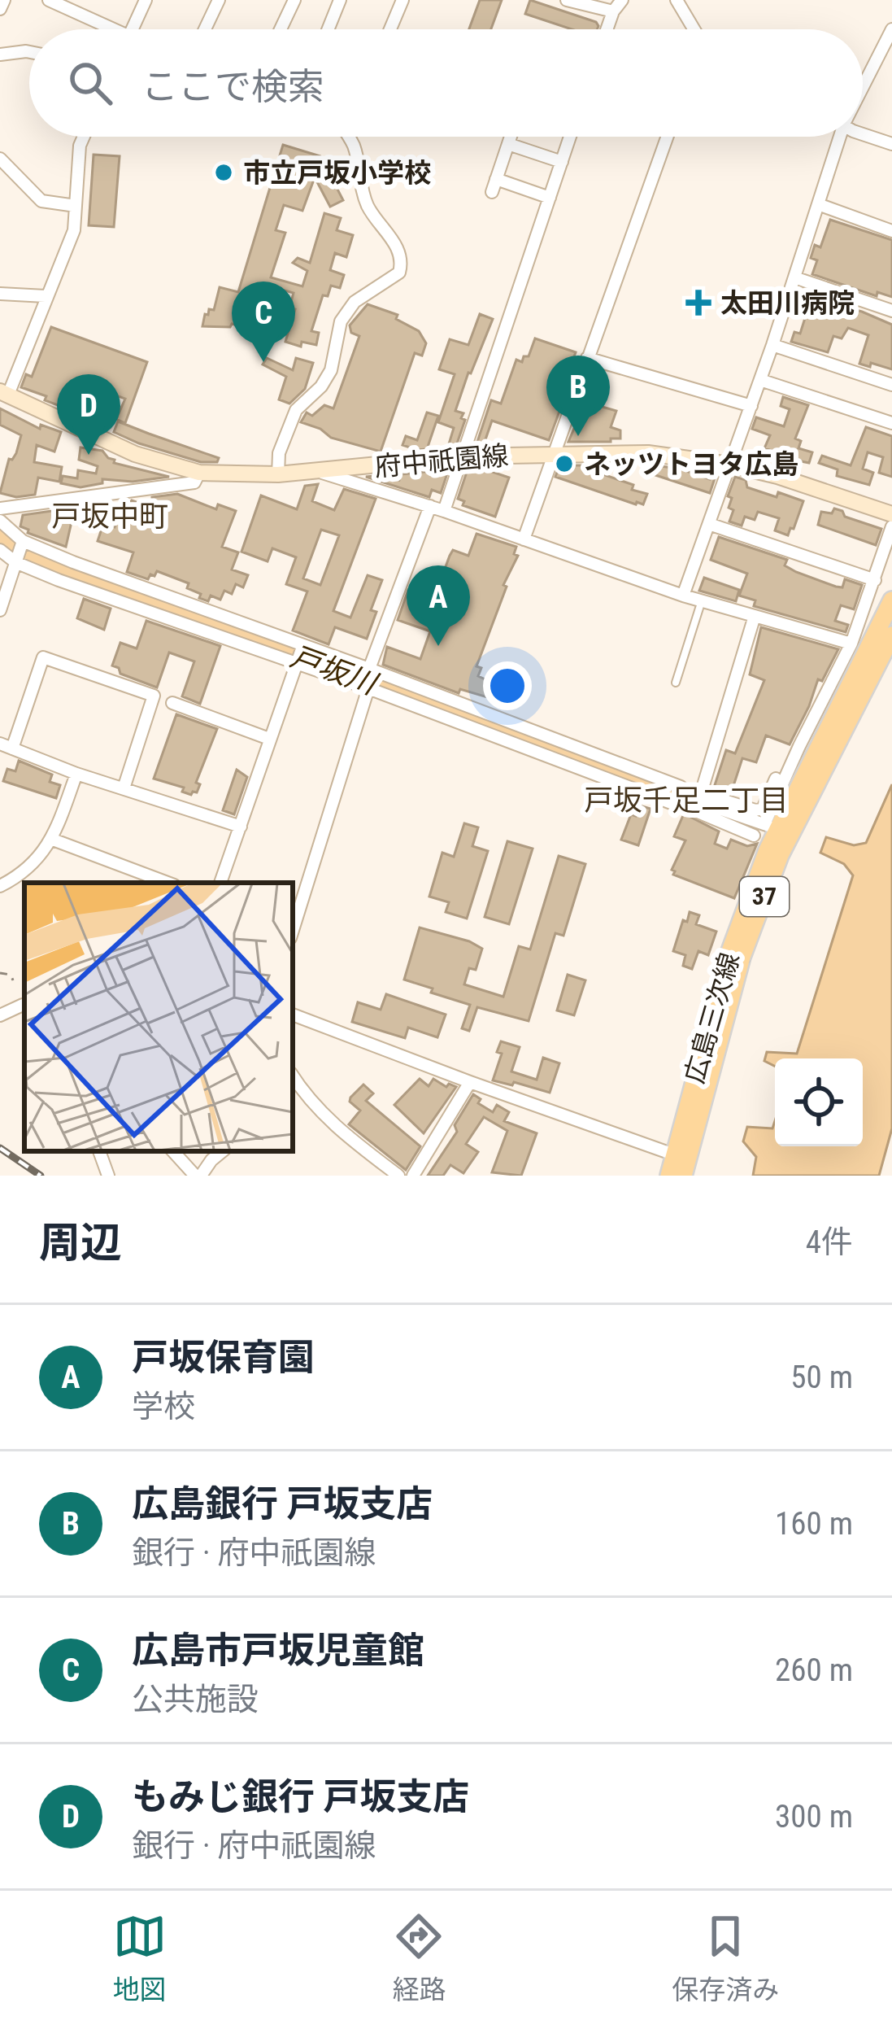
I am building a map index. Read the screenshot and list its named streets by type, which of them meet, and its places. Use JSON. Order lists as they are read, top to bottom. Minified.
{"streets":{"main road":["府中祇園線","37","広島三次線"]},"districts":["戸坂中町","戸坂千足二丁目"],"water":["戸坂川"],"places":{"other":["市立戸坂小学校","ネッツトヨタ広島"],"health":["太田川病院"]},"page":{"search":"ここで検索","pins":["C","B","D","A"],"heading":["周辺","4件"],"list":[{"mark":"A","name":"戸坂保育園","note":"学校","value":"50 m"},{"mark":"B","name":"広島銀行 戸坂支店","note":"銀行 · 府中祇園線","value":"160 m"},{"mark":"C","name":"広島市戸坂児童館","note":"公共施設","value":"260 m"},{"mark":"D","name":"もみじ銀行 戸坂支店","note":"銀行 · 府中祇園線","value":"300 m"}],"nav":["地図","経路","保存済み"]}}
